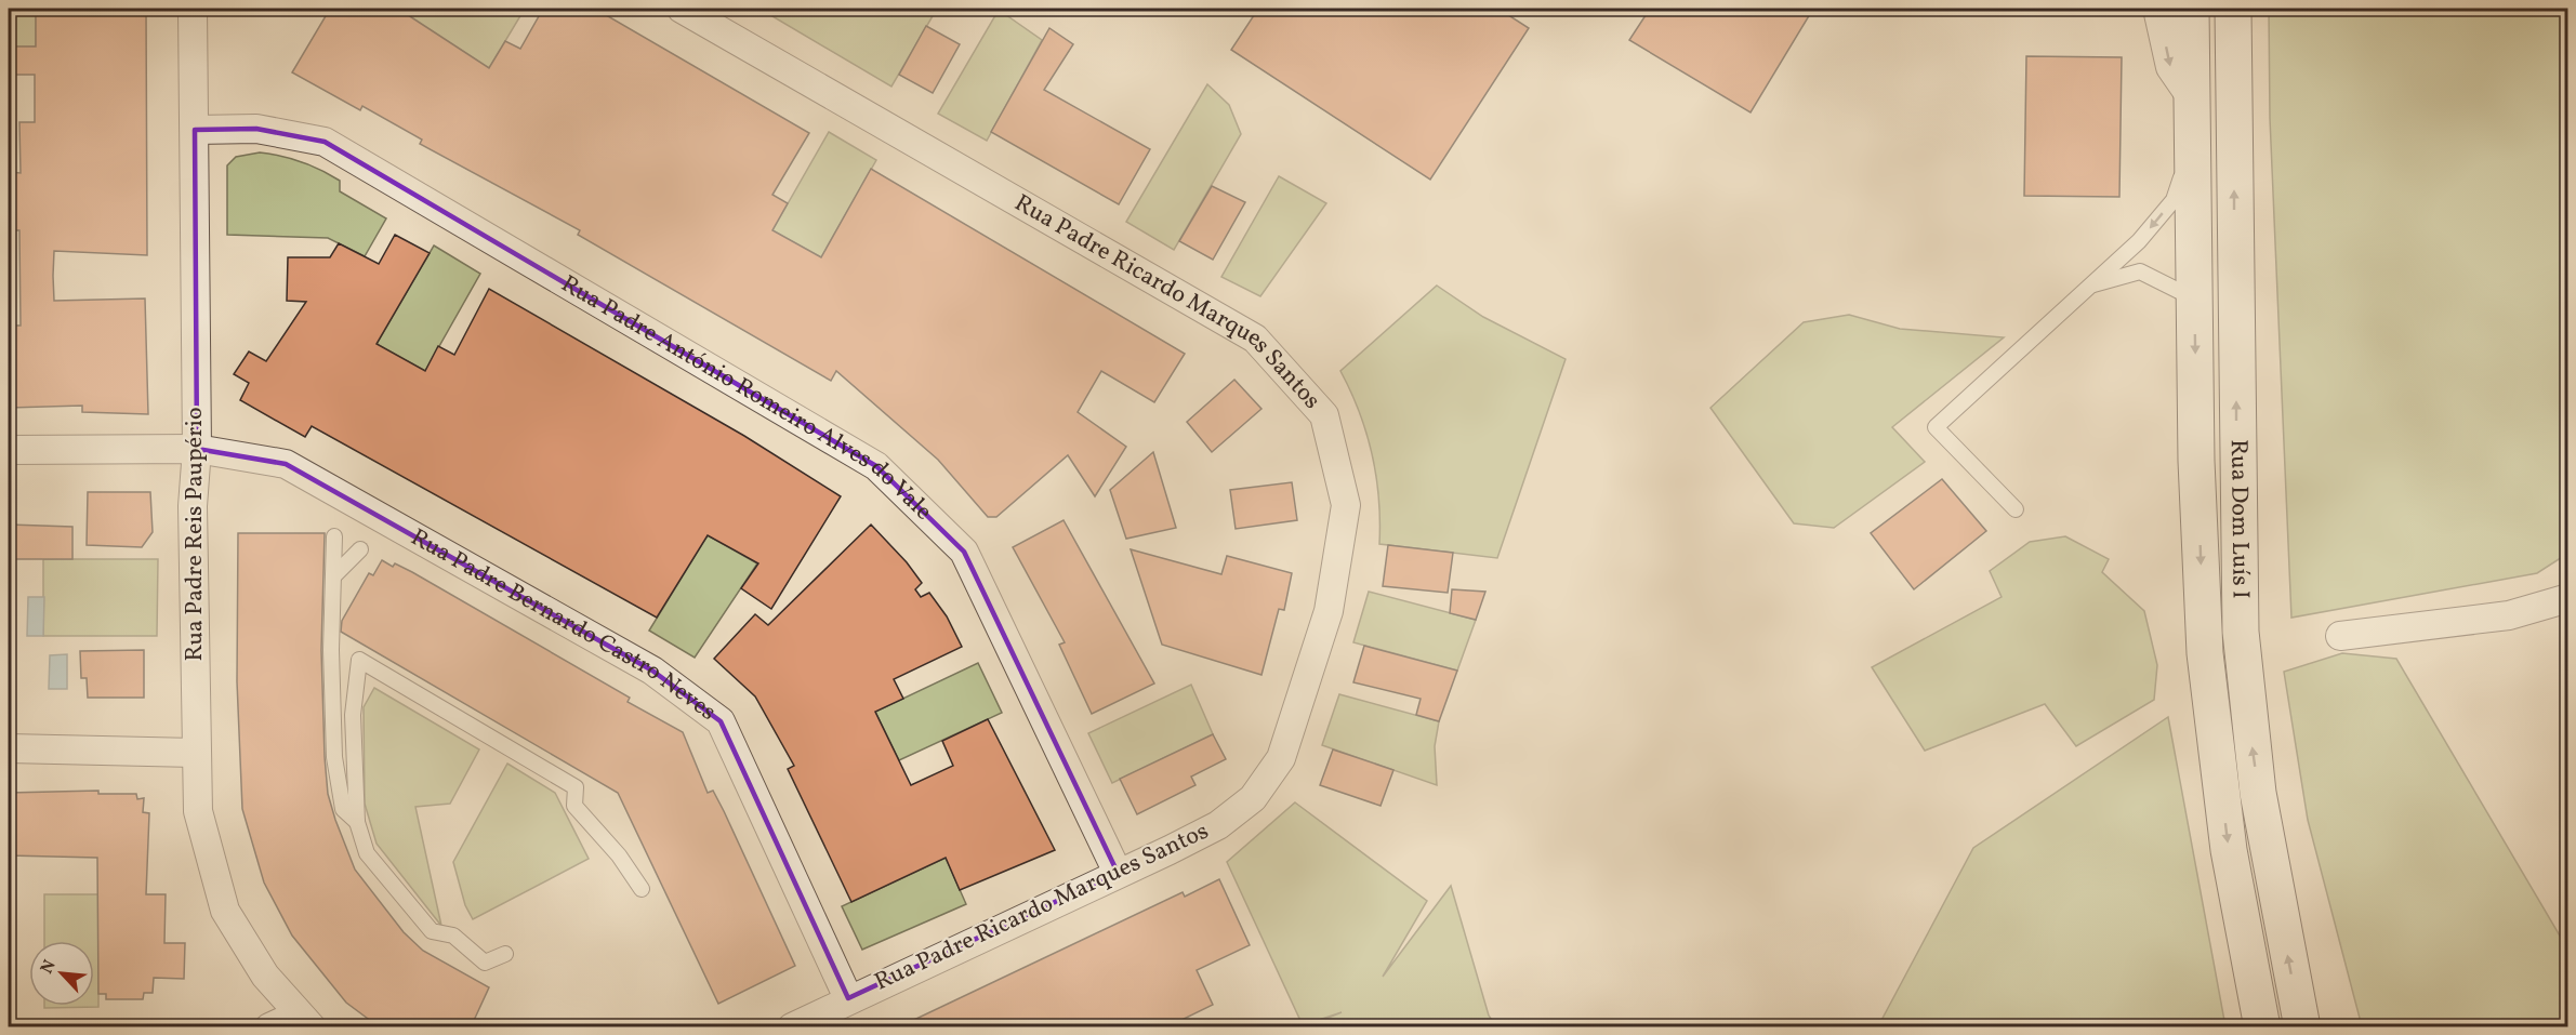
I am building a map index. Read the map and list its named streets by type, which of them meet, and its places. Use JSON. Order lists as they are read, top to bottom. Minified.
{"streets":{"main road":["Rua Dom Luís I"],"street":["Rua Padre Ricardo Marques Santos","Rua Padre António Romeiro Alves do Vale","Rua Padre Reis Paupério","Rua Padre Bernardo Castro Neves"]},"crossings":[["Rua Padre Ricardo Marques Santos","Rua Padre António Romeiro Alves do Vale"],["Rua Padre Ricardo Marques Santos","Rua Padre Bernardo Castro Neves"],["Rua Padre António Romeiro Alves do Vale","Rua Padre Reis Paupério"],["Rua Padre Reis Paupério","Rua Padre Bernardo Castro Neves"]],"north":"top left"}
